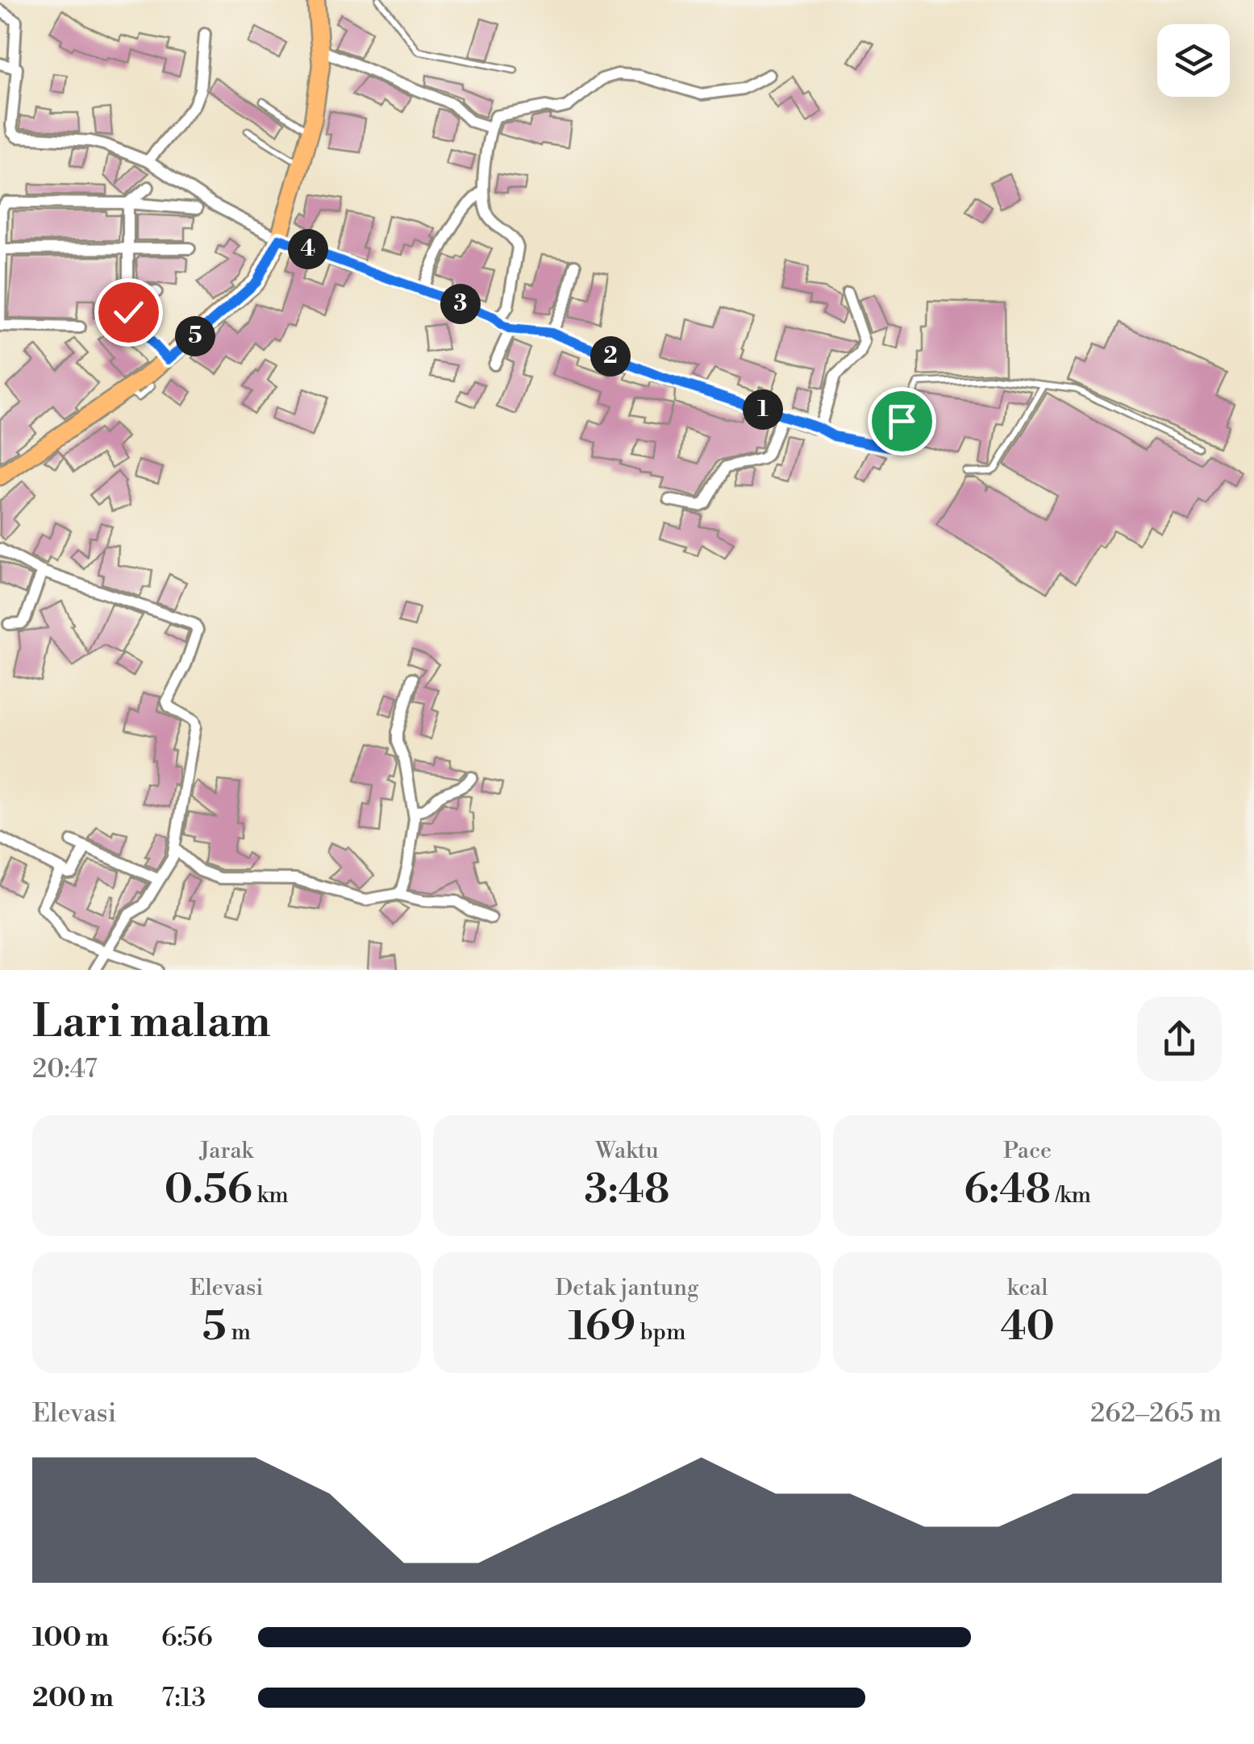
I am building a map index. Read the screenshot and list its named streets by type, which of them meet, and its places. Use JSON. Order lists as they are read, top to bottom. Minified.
{"page":{"pins":["4","3","5","2","1"],"heading":["Lari malam","20:47"],"stats":[["Jarak","0.56 km"],["Waktu","3:48"],["Pace","6:48 /km"],["Elevasi","5 m"],["Detak jantung","169 bpm"],["kcal","40"]],"chart":["Elevasi","262–265 m"],"list":[{"name":"100 m","note":"6:56"},{"name":"200 m","note":"7:13"}]}}
